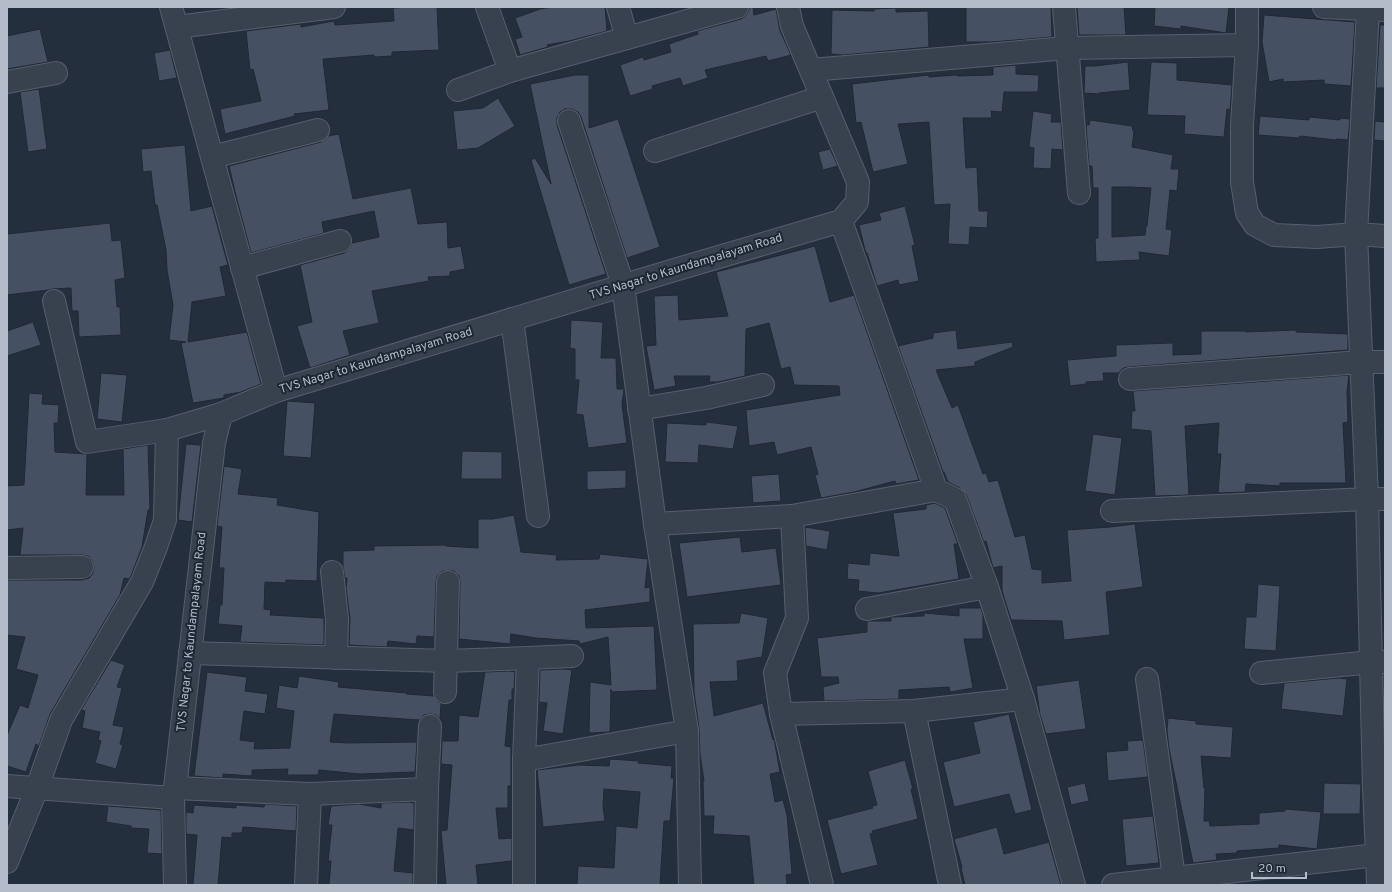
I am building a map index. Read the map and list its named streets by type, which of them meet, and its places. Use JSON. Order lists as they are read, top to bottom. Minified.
{"streets":{"street":["TVS Nagar to Kaundampalayam Road"]},"scale_bar":"20 m"}
